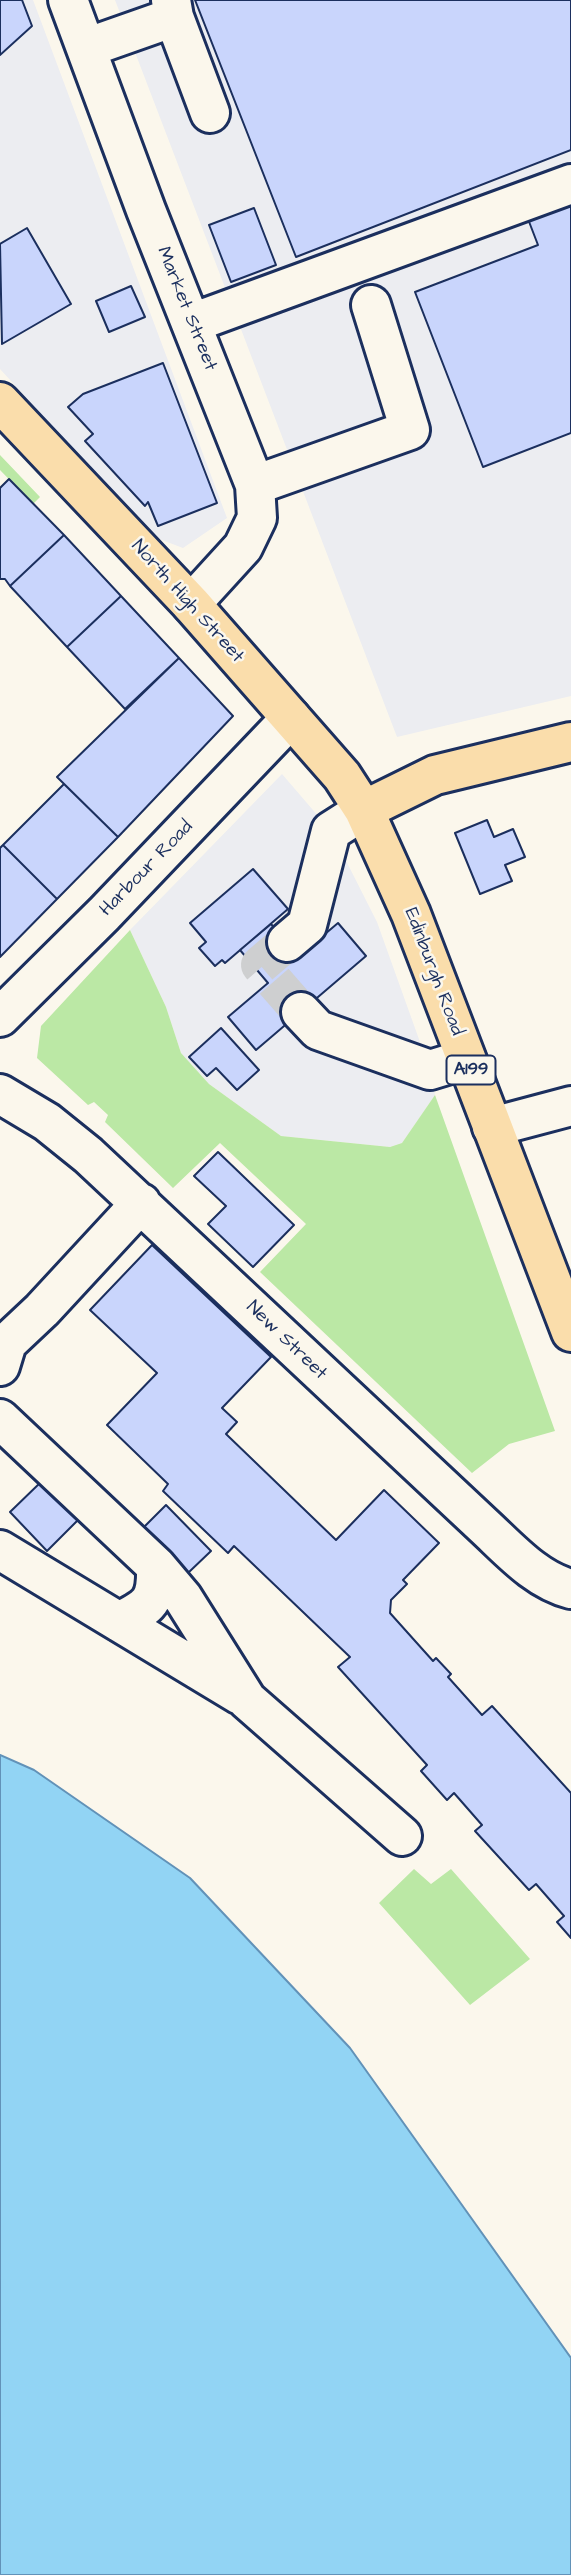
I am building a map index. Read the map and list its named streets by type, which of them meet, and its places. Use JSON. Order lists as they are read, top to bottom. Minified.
{"streets":{"main road":["North High Street","Edinburgh Road","A199"],"street":["Market Street","Harbour Road","New Street"]},"crossings":[["Market Street","North High Street"],["North High Street","Harbour Road"],["North High Street","Edinburgh Road"]]}
